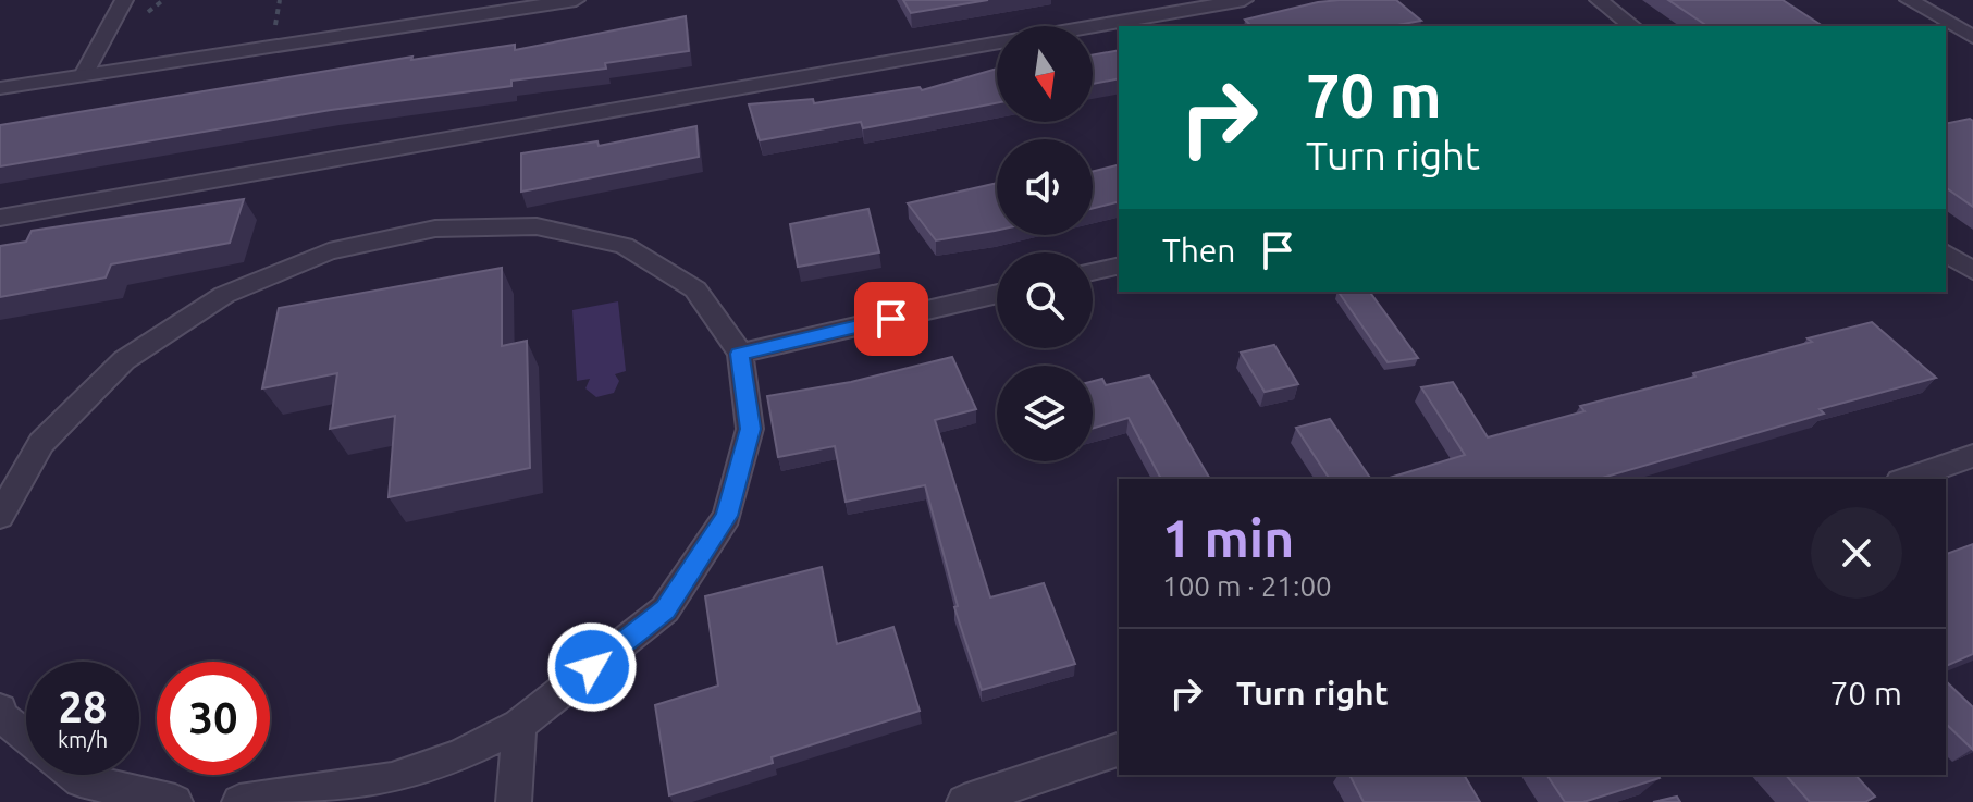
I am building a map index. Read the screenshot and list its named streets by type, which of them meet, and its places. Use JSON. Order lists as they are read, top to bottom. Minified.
{"north":"bottom","page":{"turn":["70 m","Turn right"],"then":"Then","heading":["1 min","100 m · 21:00"],"list":[{"name":"Turn right","value":"70 m"}],"speed":"28 km/h","limit":"30"}}
